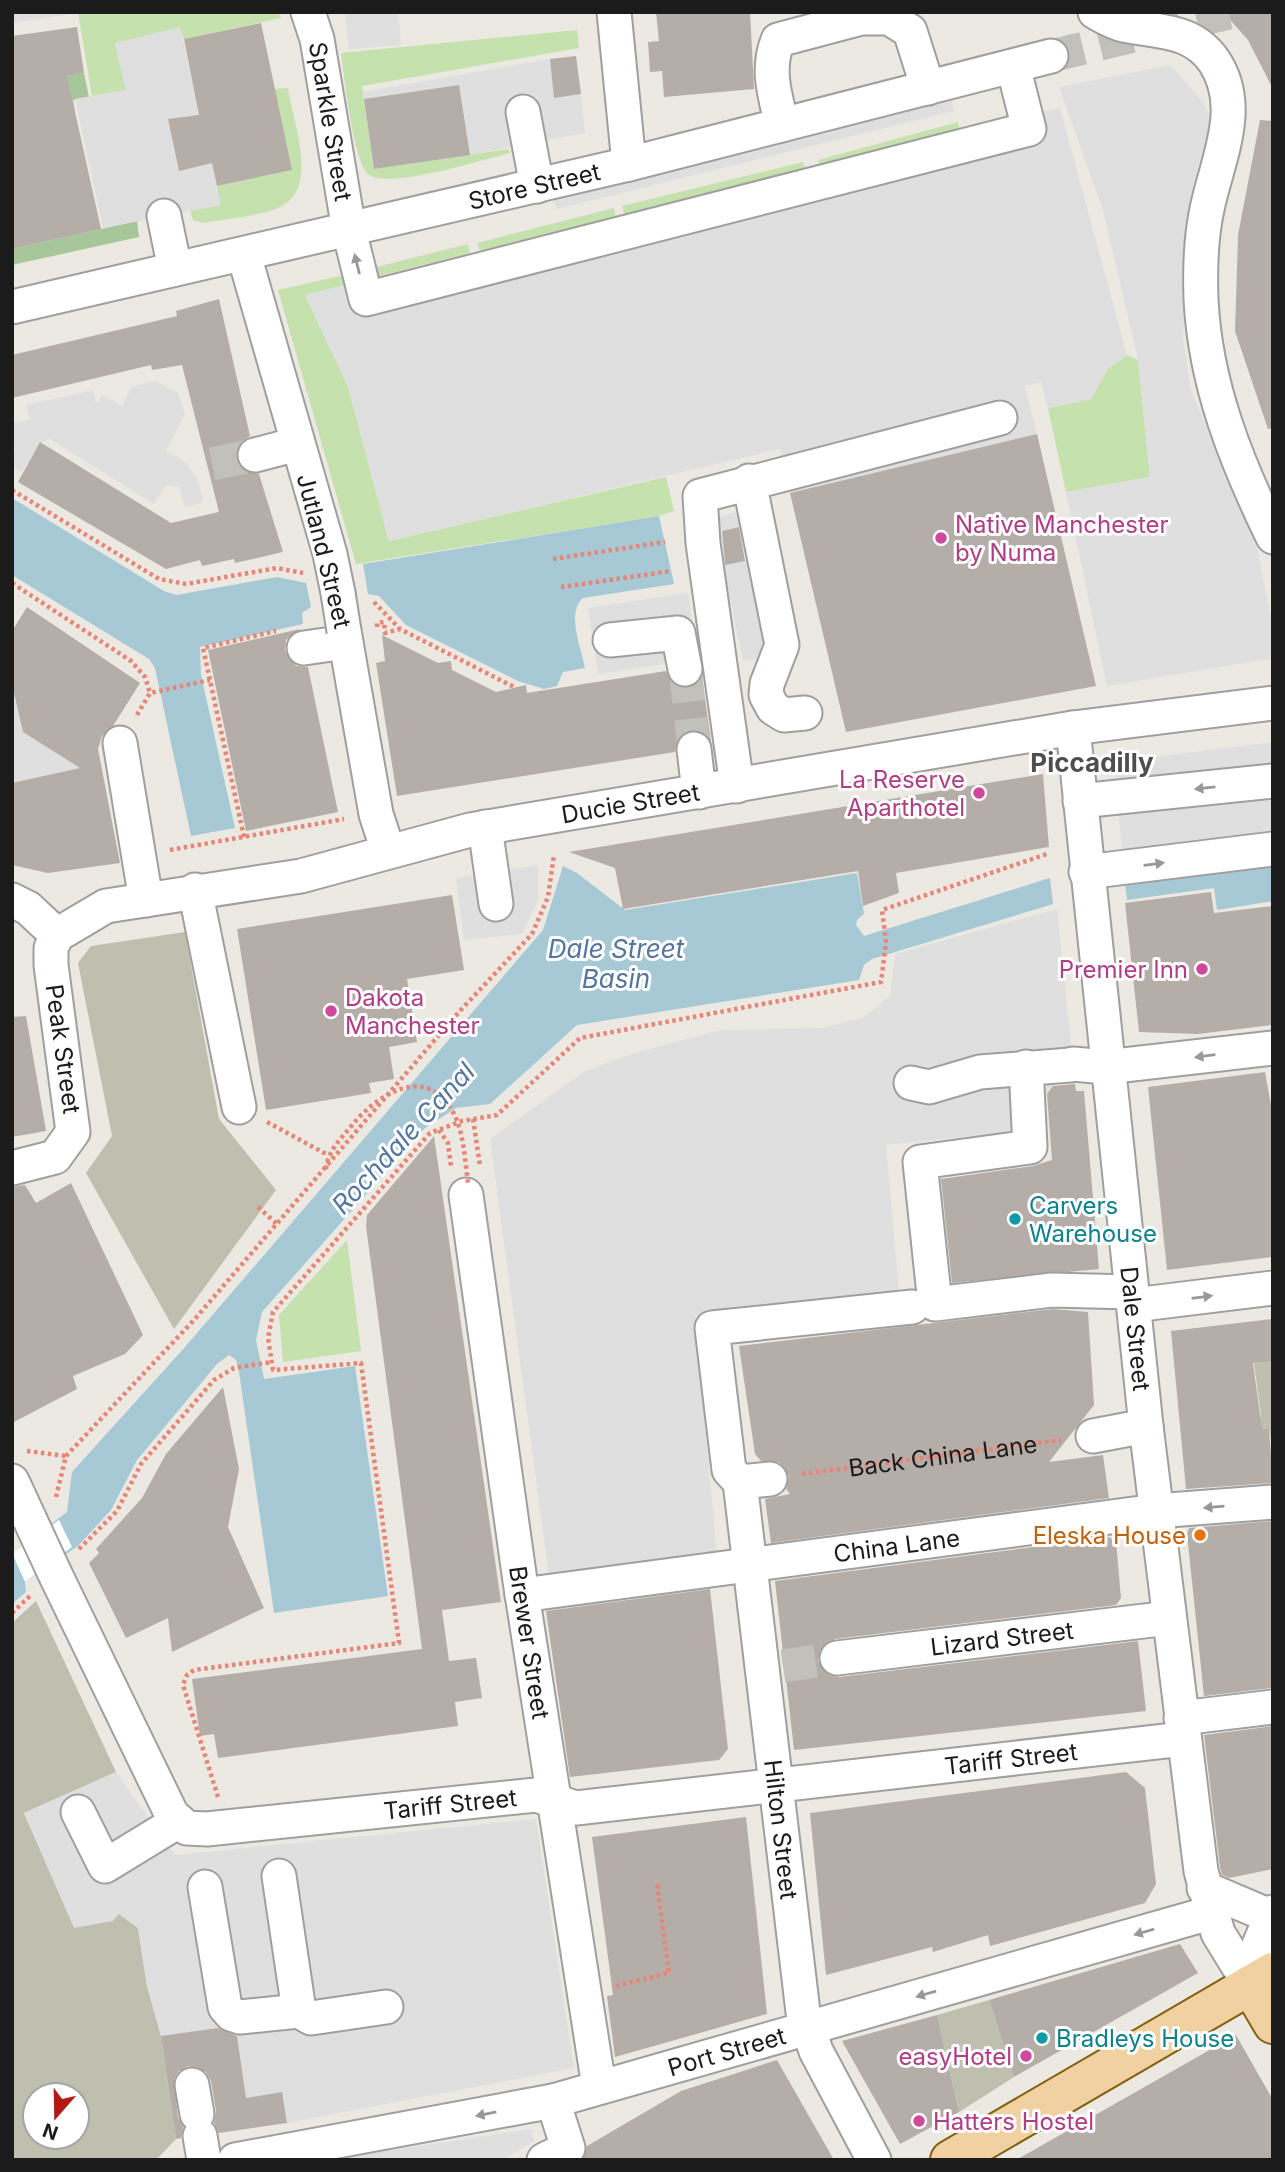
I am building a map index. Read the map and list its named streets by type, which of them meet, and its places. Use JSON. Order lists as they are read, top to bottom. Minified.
{"streets":{"main road":["Dale Street"],"street":["Sparkle Street","Store Street","Jutland Street","Ducie Street","Peak Street","China Lane","Lizard Street","Brewer Street","Tariff Street","Hilton Street","Port Street"],"path":["Back China Lane"]},"crossings":[["Sparkle Street","Store Street"],["Store Street","Jutland Street"],["Jutland Street","Ducie Street"],["Ducie Street","Peak Street"],["Ducie Street","Dale Street"],["Dale Street","China Lane"],["Dale Street","Lizard Street"],["Dale Street","Tariff Street"],["Dale Street","Port Street"],["Back China Lane","Hilton Street"],["China Lane","Brewer Street"],["China Lane","Hilton Street"],["Brewer Street","Tariff Street"],["Brewer Street","Port Street"],["Tariff Street","Hilton Street"],["Hilton Street","Port Street"]],"one_way":["Port Street"],"districts":["Piccadilly"],"water":["Dale Street Basin","Rochdale Canal"],"places":["Native Manchester by Numa","La Reserve Aparthotel","Premier Inn","Dakota Manchester","Carvers Warehouse","Eleska House","Bradleys House","easyHotel","Hatters Hostel"],"north":"bottom"}
